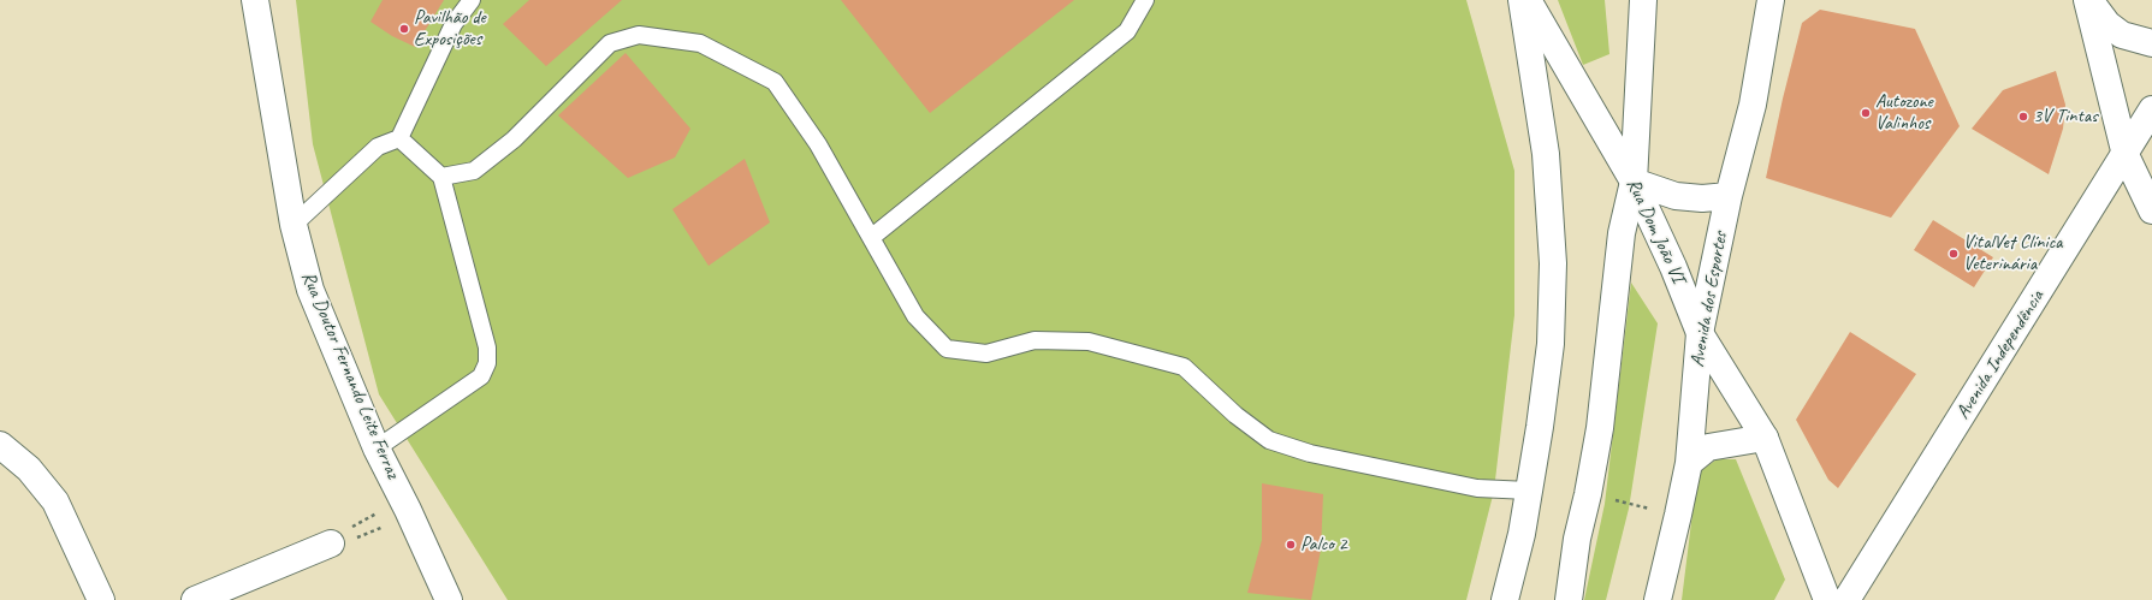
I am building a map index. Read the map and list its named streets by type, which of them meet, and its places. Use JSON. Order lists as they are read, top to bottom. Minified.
{"streets":{"street":["Rua Dom João VI","Avenida dos Esportes","Avenida Independência","Rua Doutor Fernando Leite Ferraz"]},"crossings":[["Rua Dom João VI","Avenida dos Esportes"]],"places":["Pavilhão de Exposições","Autozone Valinhos","3V Tintas","VitalVet Clínica Veterinária","Palco 2"]}
